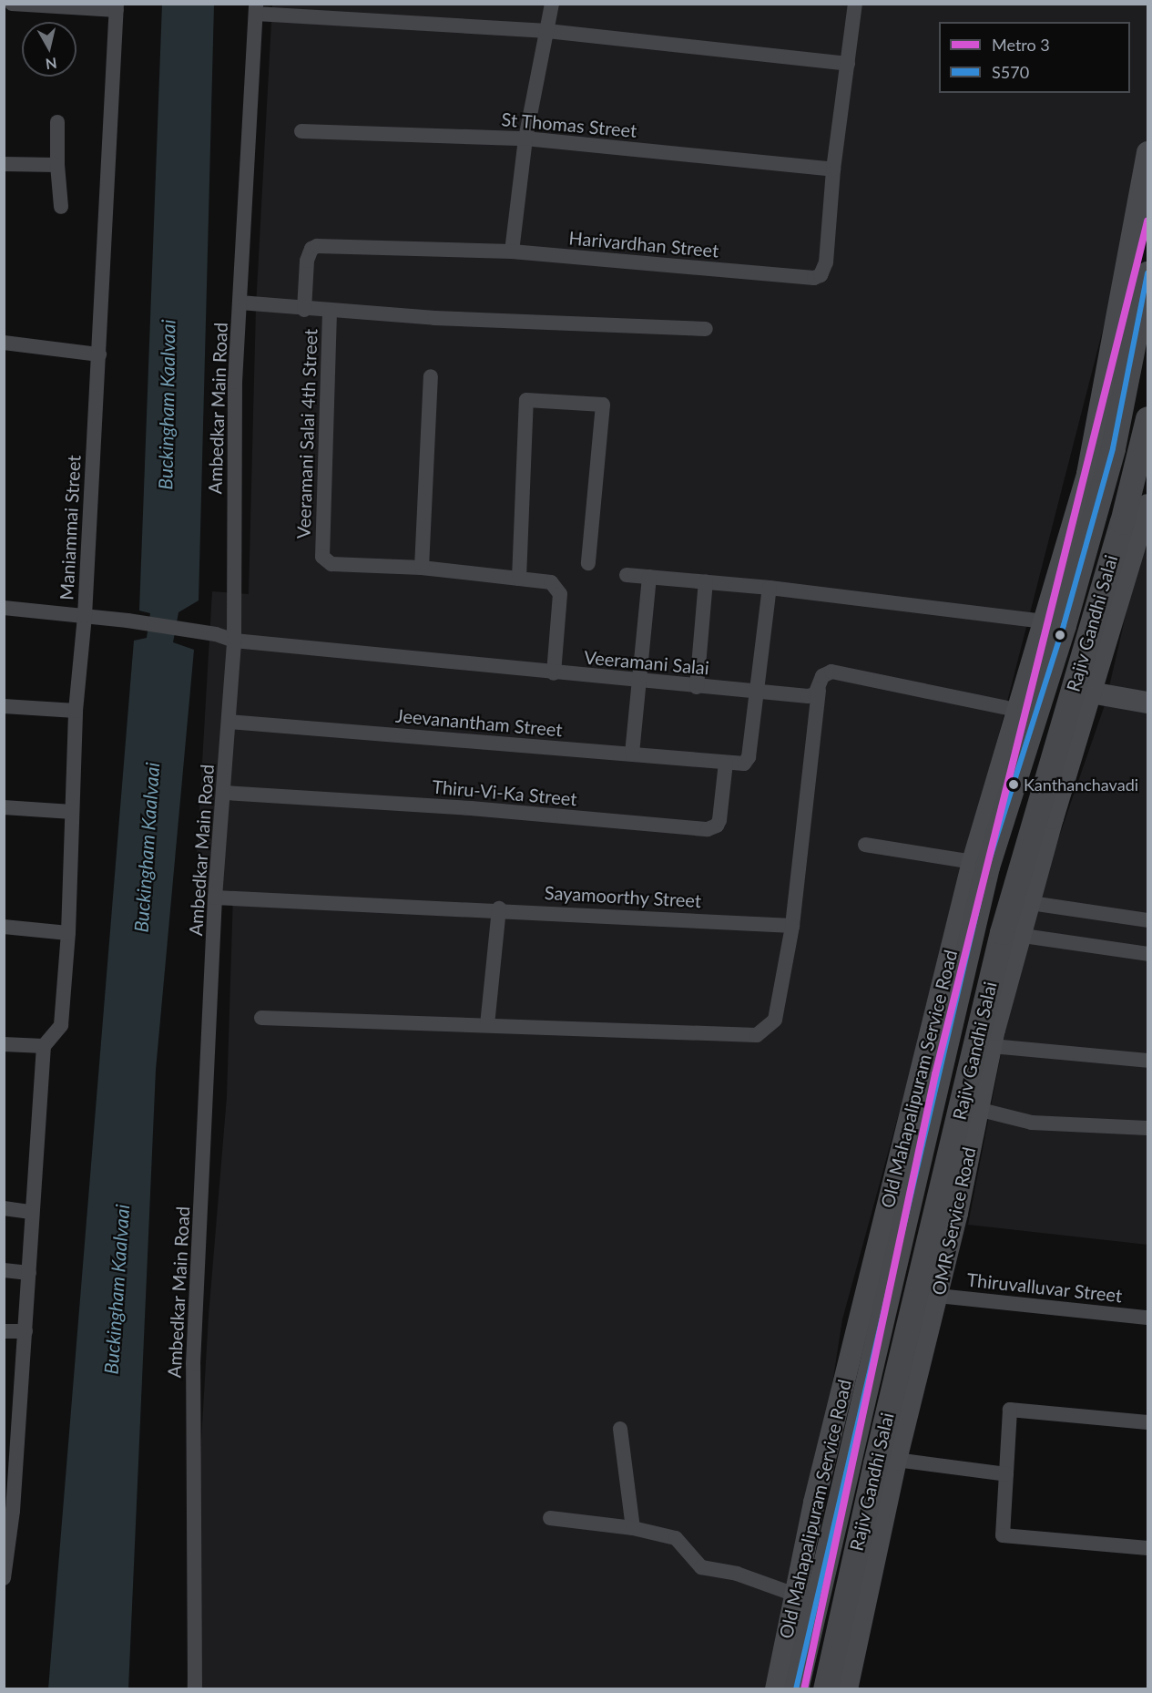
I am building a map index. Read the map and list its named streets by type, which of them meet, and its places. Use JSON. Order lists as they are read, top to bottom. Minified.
{"streets":{"main road":["Rajiv Gandhi Salai"],"street":["St Thomas Street","Harivardhan Street","Ambedkar Main Road","Veeramani Salai 4th Street","Maniammai Street","Veeramani Salai","Jeevanantham Street","Thiru-Vi-Ka Street","Sayamoorthy Street","Old Mahapalipuram Service Road","OMR Service Road","Thiruvalluvar Street"]},"crossings":[["St Thomas Street","Harivardhan Street"],["Ambedkar Main Road","Veeramani Salai"],["Ambedkar Main Road","Jeevanantham Street"],["Ambedkar Main Road","Thiru-Vi-Ka Street"],["Ambedkar Main Road","Sayamoorthy Street"],["Veeramani Salai 4th Street","Veeramani Salai"],["Maniammai Street","Veeramani Salai"],["Rajiv Gandhi Salai","Old Mahapalipuram Service Road"],["Rajiv Gandhi Salai","OMR Service Road"],["Jeevanantham Street","Thiru-Vi-Ka Street"],["OMR Service Road","Thiruvalluvar Street"]],"water":["Buckingham Kaalvaai"],"places":["Kanthanchavadi"],"lines":["metro line 3","transit line S570"],"legend":["Metro 3","S570"],"north":"bottom"}
